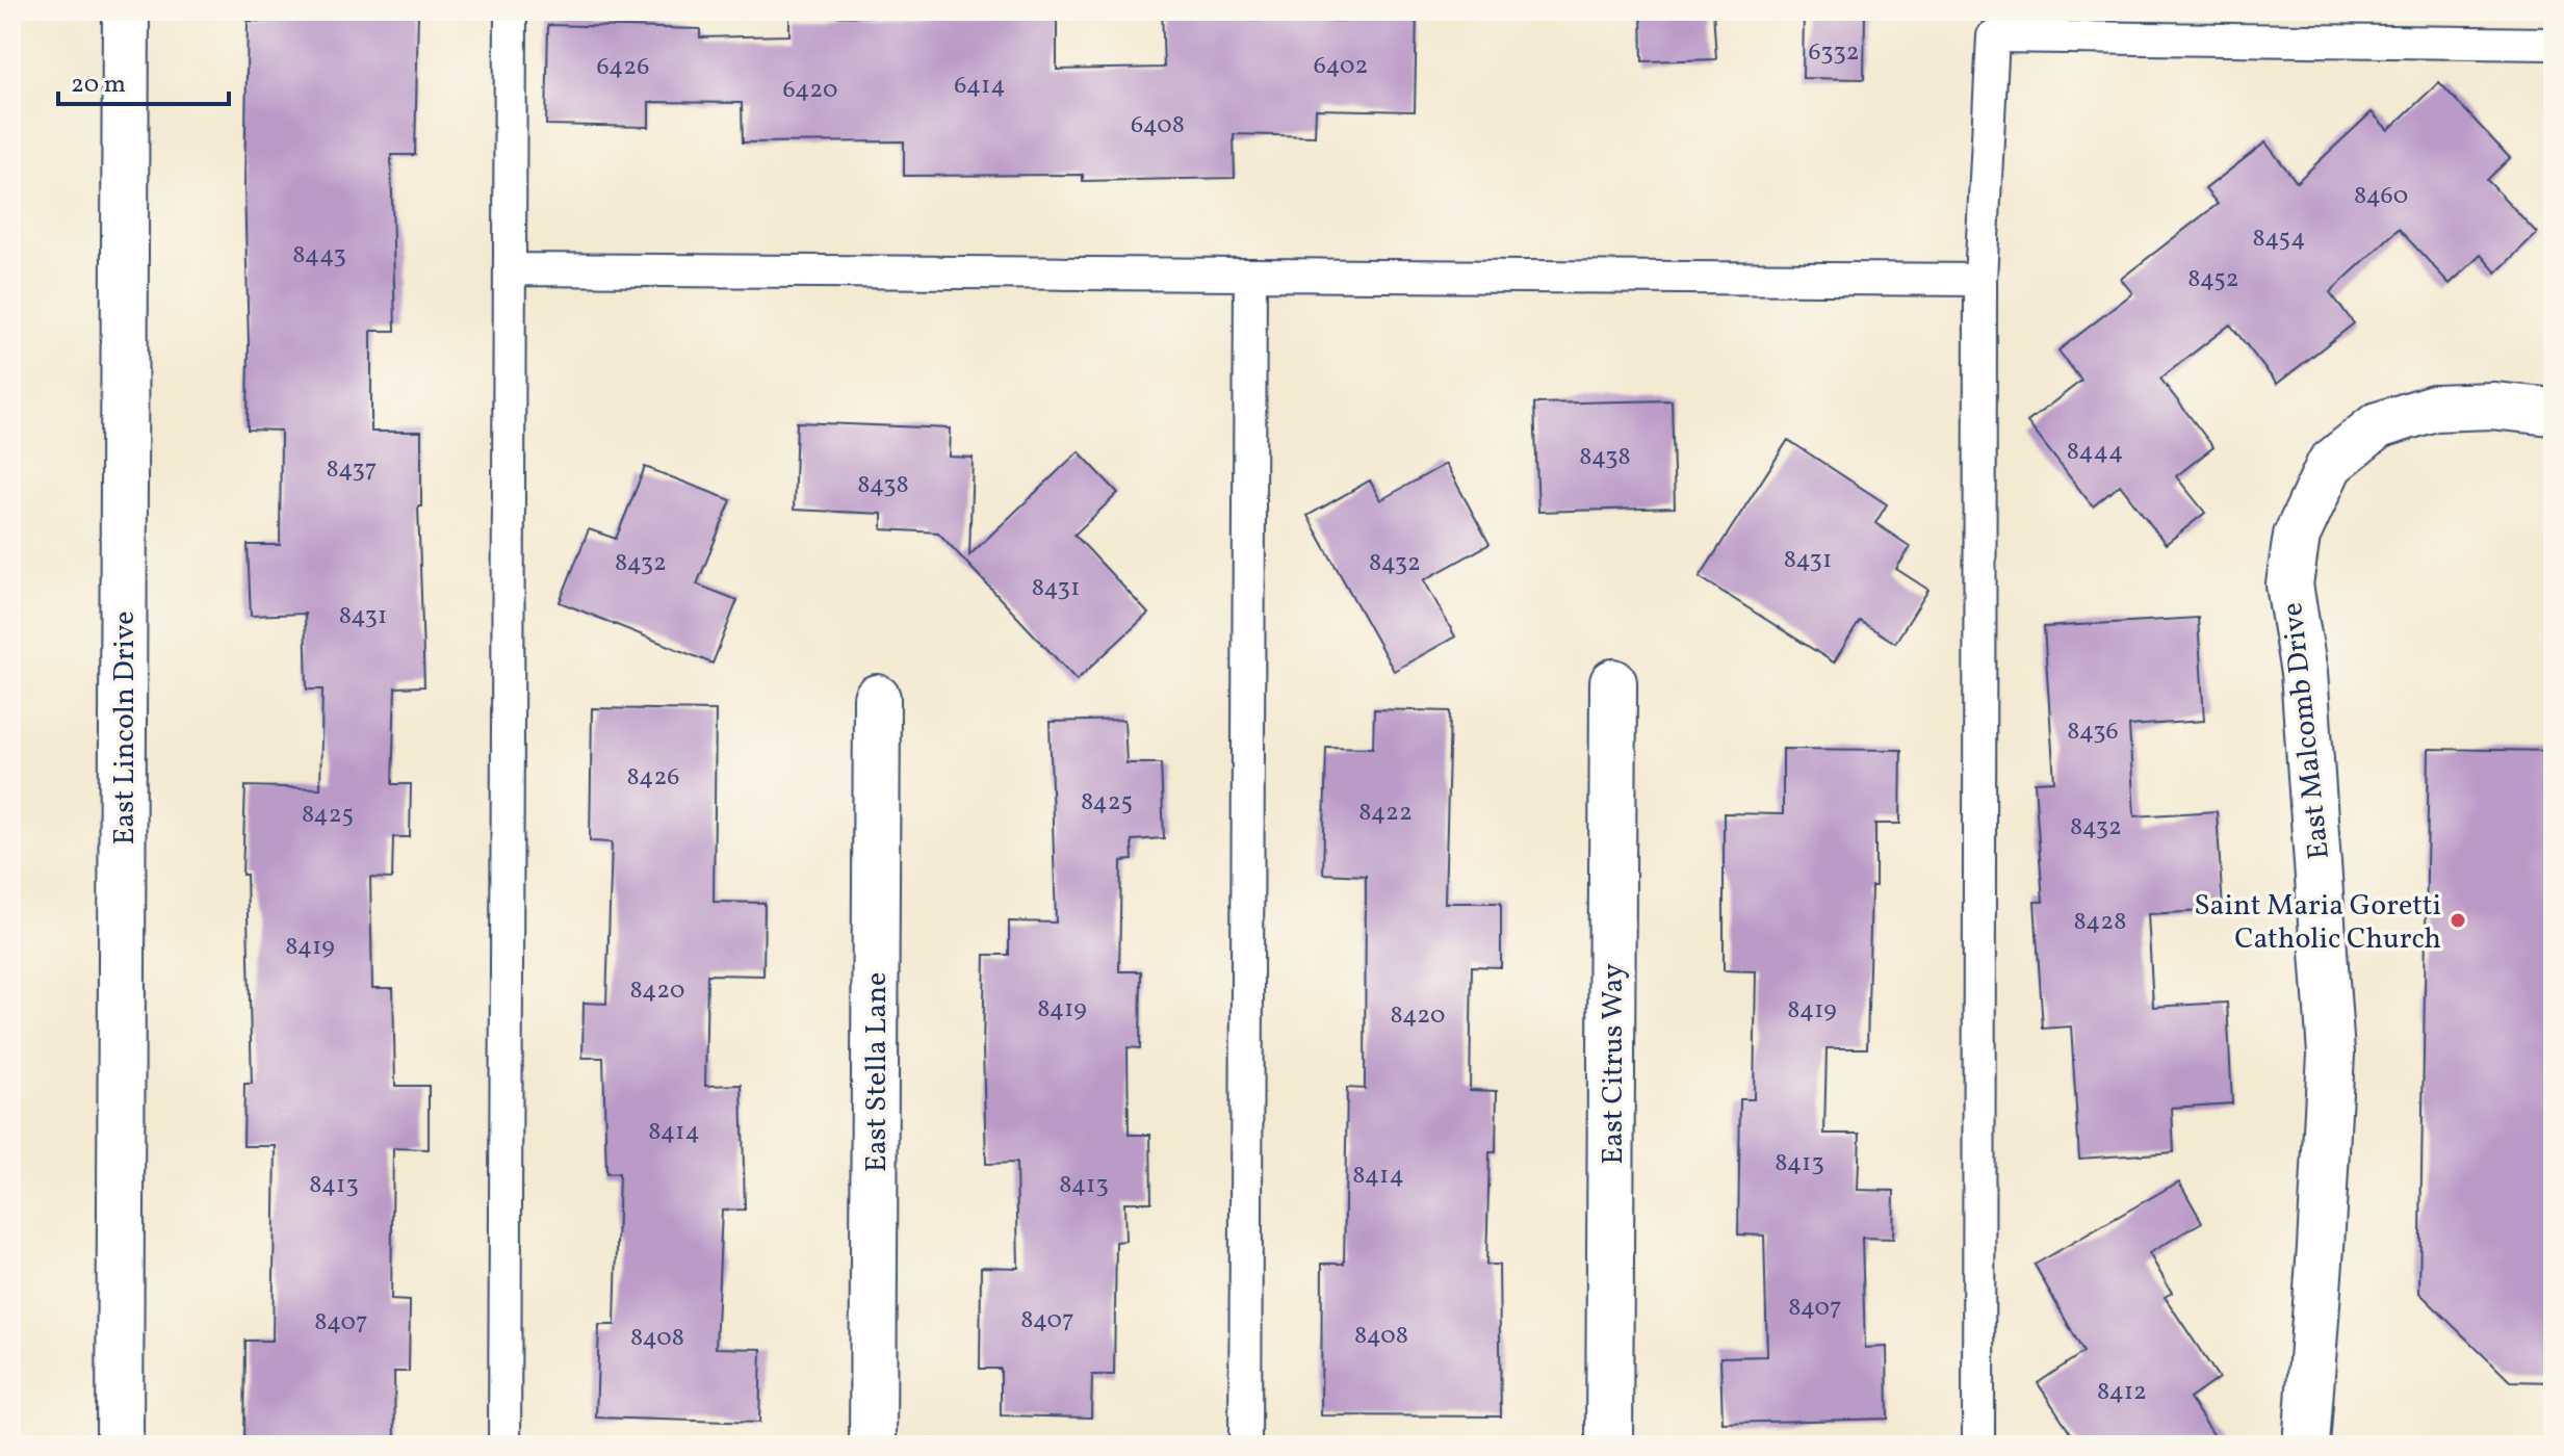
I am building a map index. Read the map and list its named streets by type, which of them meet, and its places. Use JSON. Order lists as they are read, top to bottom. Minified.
{"streets":{"street":["East Lincoln Drive","East Malcomb Drive","East Citrus Way","East Stella Lane"]},"places":["Saint Maria Goretti Catholic Church"],"house_numbers":["6332","6402","6426","6414","6420","6408","8460","8454","8443","8452","8444","8438","8437","8438","8431","8432","8432","8431","8431","8436","8426","8425","8422","8425","8432","8428","8419","8420","8419","8419","8420","8414","8413","8414","8413","8413","8407","8407","8407","8408","8408","8412"],"scale_bar":"20 m"}
